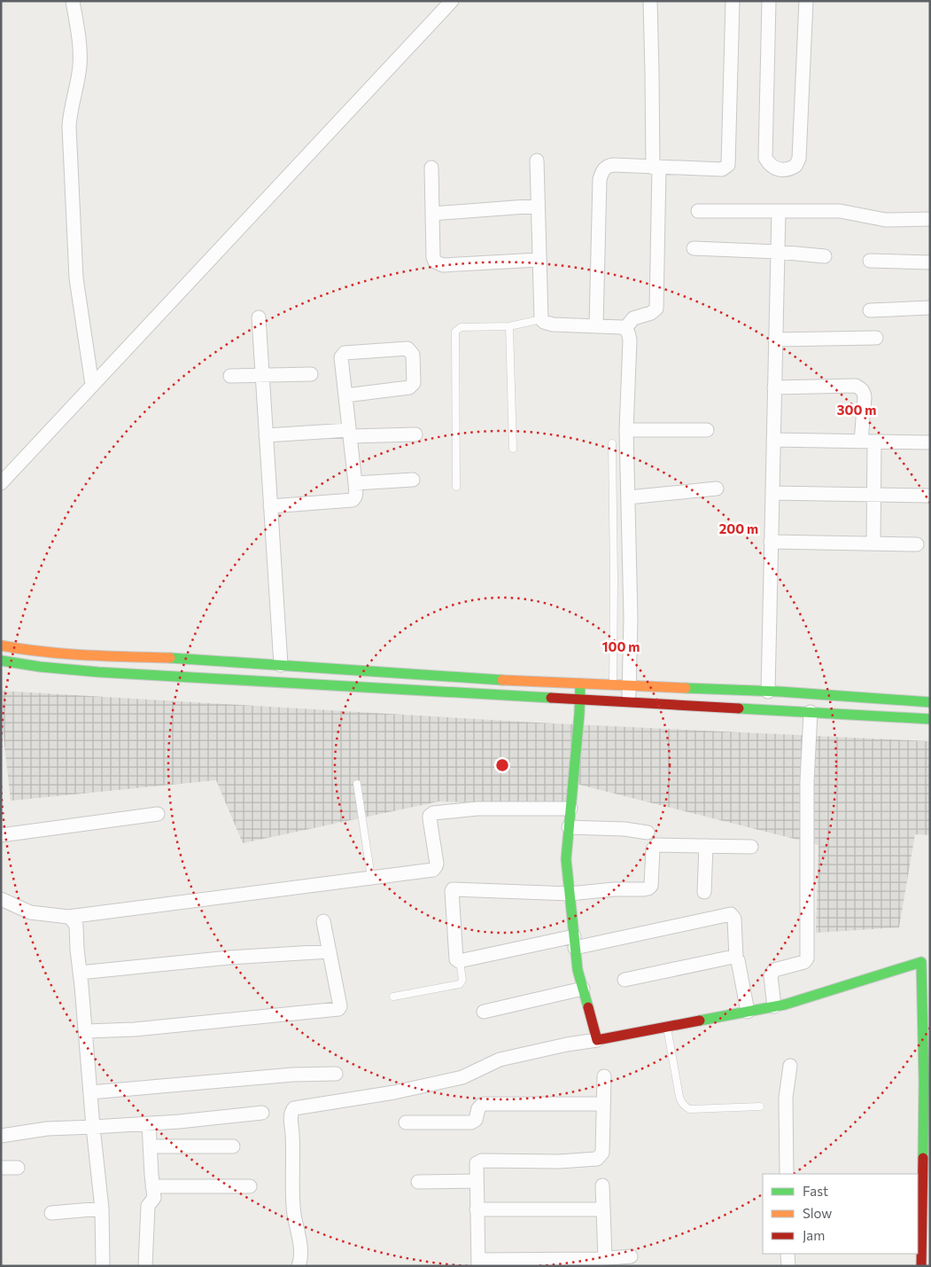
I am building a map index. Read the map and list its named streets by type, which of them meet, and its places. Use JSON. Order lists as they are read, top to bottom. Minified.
{"legend":["Fast","Slow","Jam"],"rings":["300 m","200 m","100 m"]}
